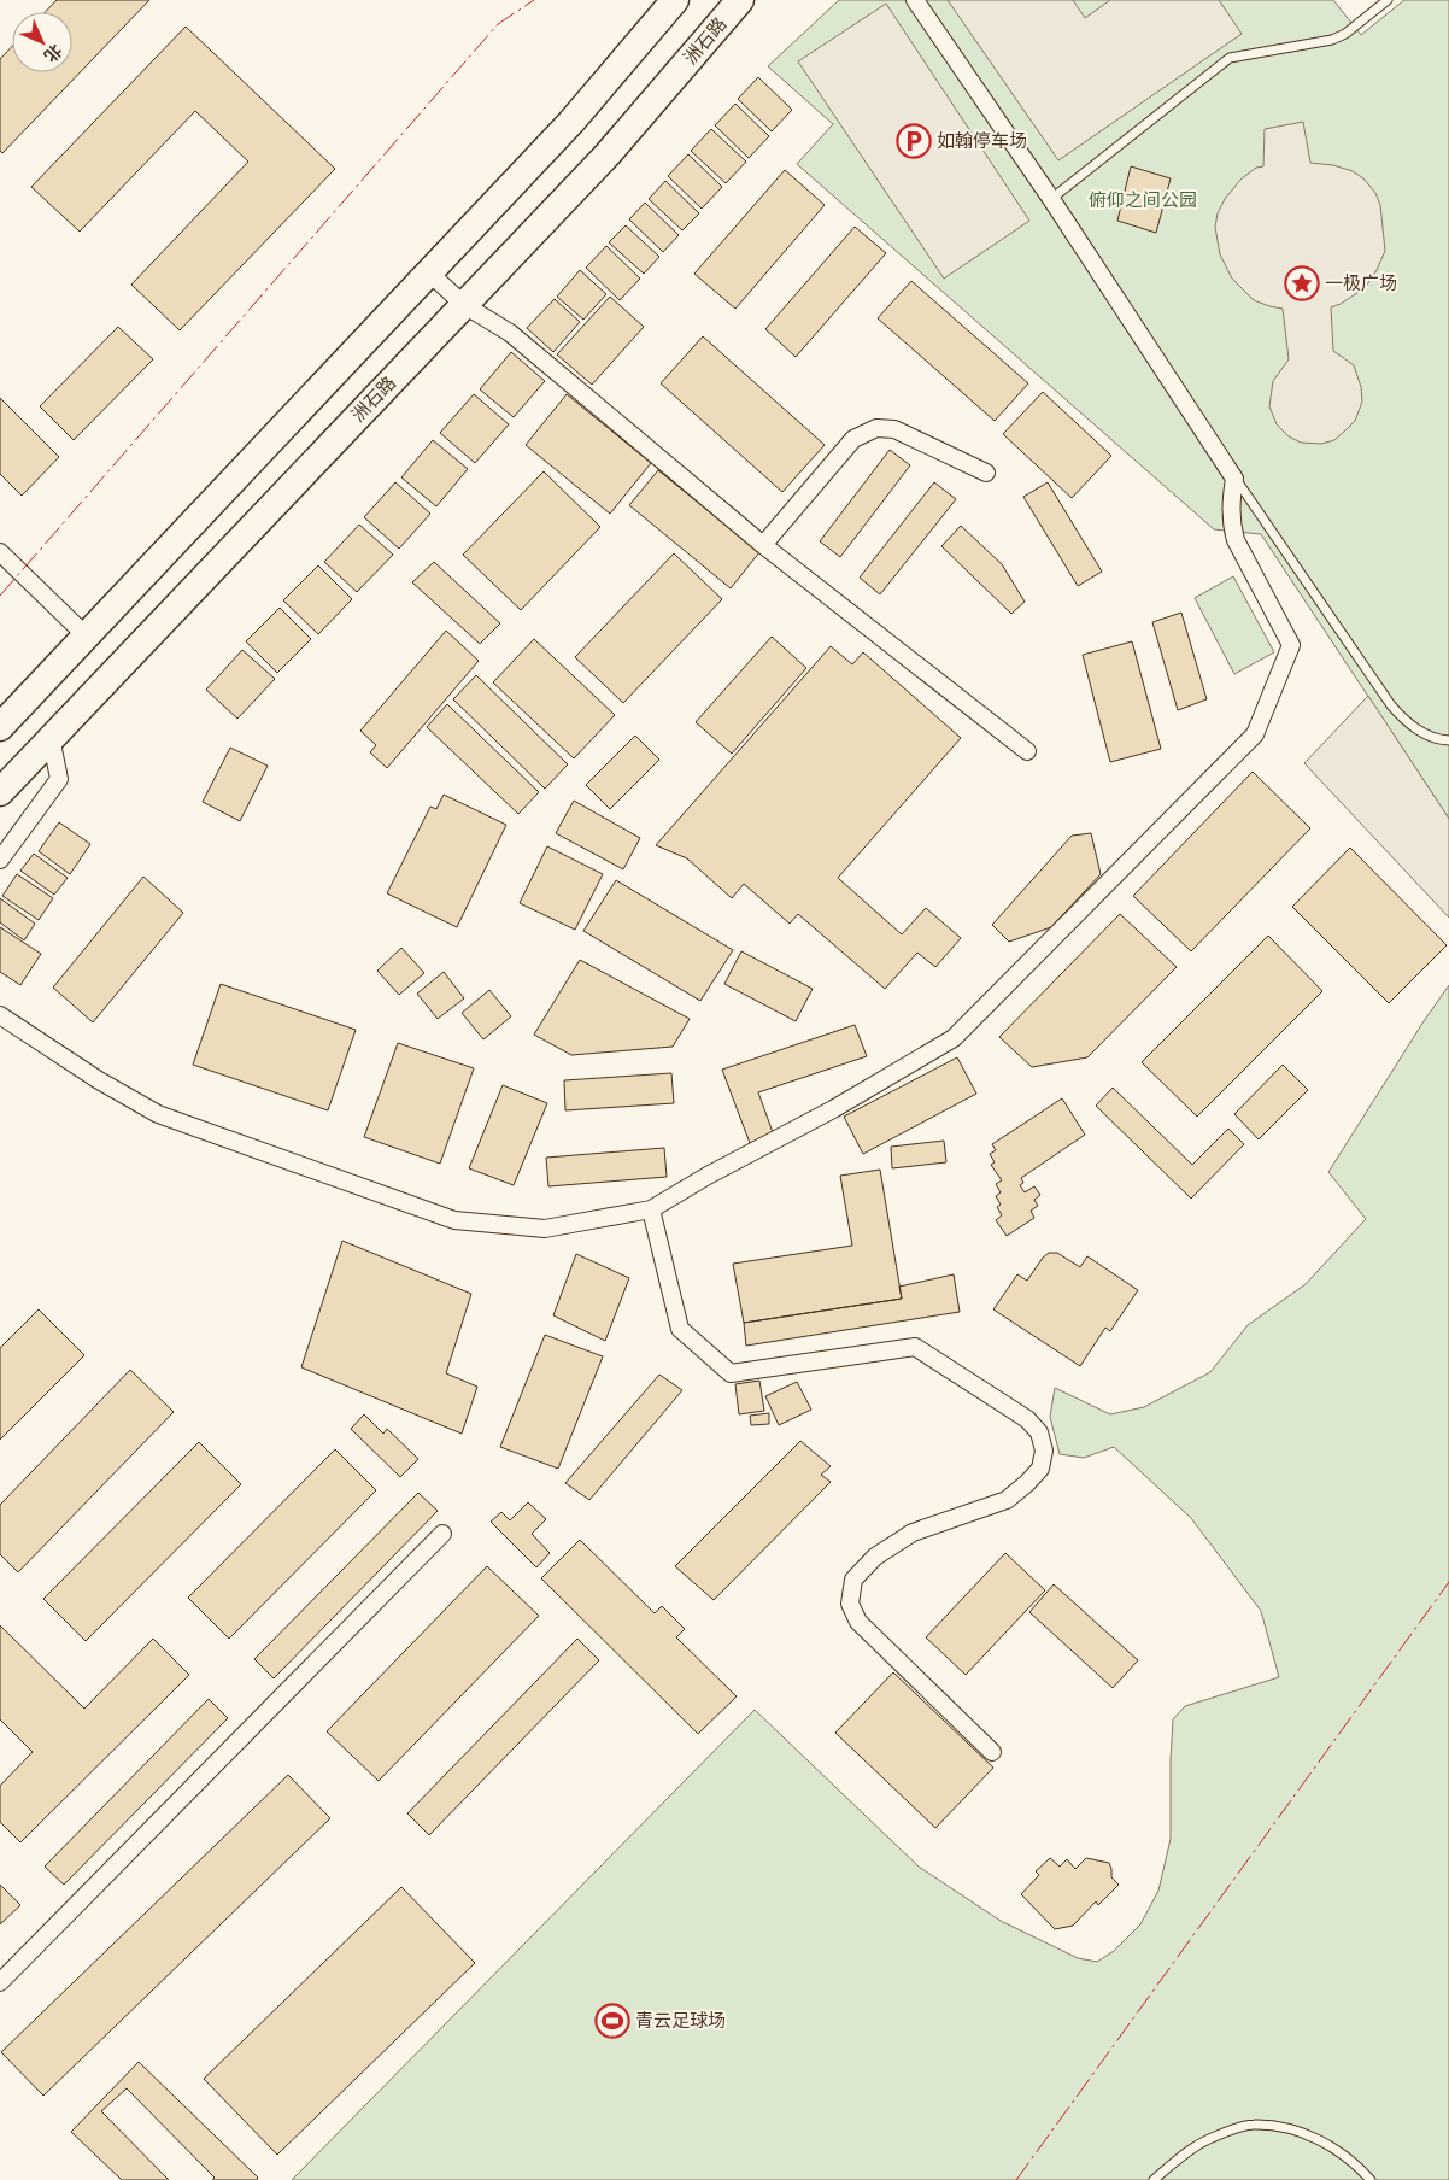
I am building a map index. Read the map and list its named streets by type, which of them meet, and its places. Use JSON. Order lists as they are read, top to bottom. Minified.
{"streets":{"main road":["洲石路"]},"parks":["俯仰之间公园"],"places":{"parking":["如翰停车场"],"place":["一极广场"],"sports":["青云足球场"]},"north":"bottom right"}
